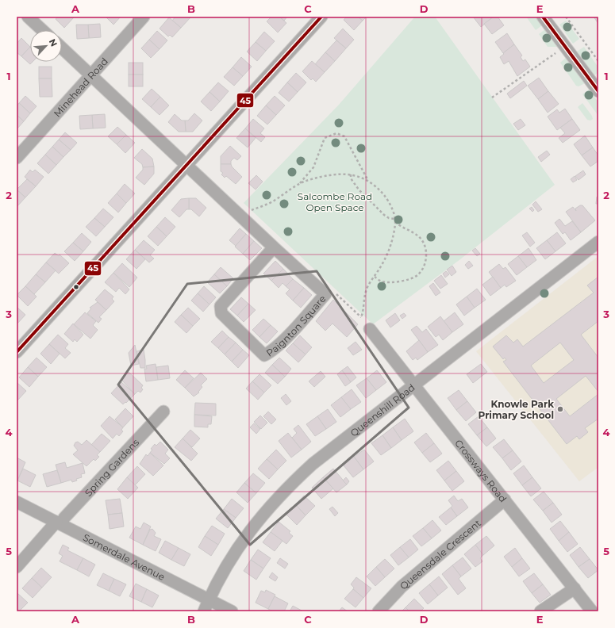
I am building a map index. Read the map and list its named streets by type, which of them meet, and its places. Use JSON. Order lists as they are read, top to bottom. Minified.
{"streets":{"street":["Minehead Road","Paignton Square","Queenshill Road","Spring Gardens","Crossways Road","Queensdale Crescent","Somerdale Avenue"]},"crossings":[["Minehead Road","Paignton Square"],["Queenshill Road","Crossways Road"],["Queenshill Road","Somerdale Avenue"],["Spring Gardens","Somerdale Avenue"],["Crossways Road","Queensdale Crescent"]],"parks":["Salcombe Road Open Space"],"places":["Knowle Park Primary School"],"lines":["transit line 45"],"north":"top right","grid":{"columns":["A","B","C","D","E"],"rows":["1","2","3","4","5"]}}
